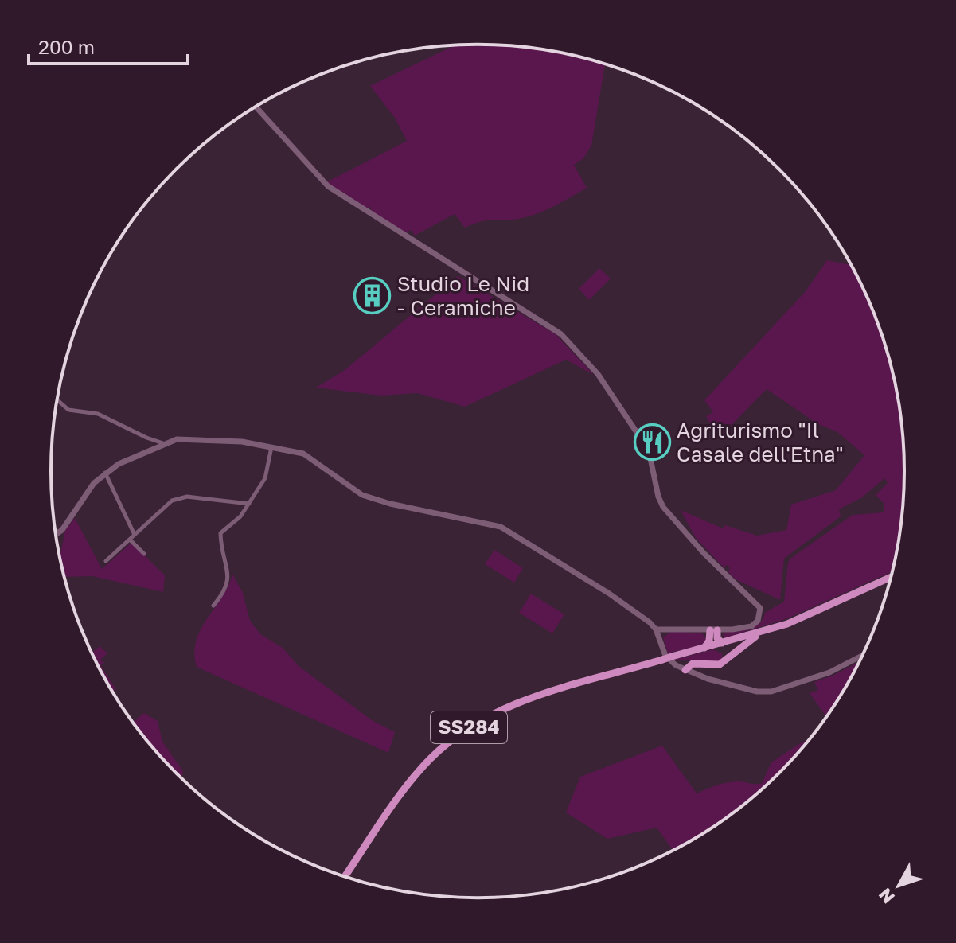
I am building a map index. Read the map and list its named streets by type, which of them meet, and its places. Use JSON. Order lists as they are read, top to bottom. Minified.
{"streets":{"main road":["SS284"]},"places":{"building":["Studio Le Nid - Ceramiche"],"restaurant":["Agriturismo \"Il Casale dell'Etna\""]},"scale_bar":"200 m","north":"bottom left"}
